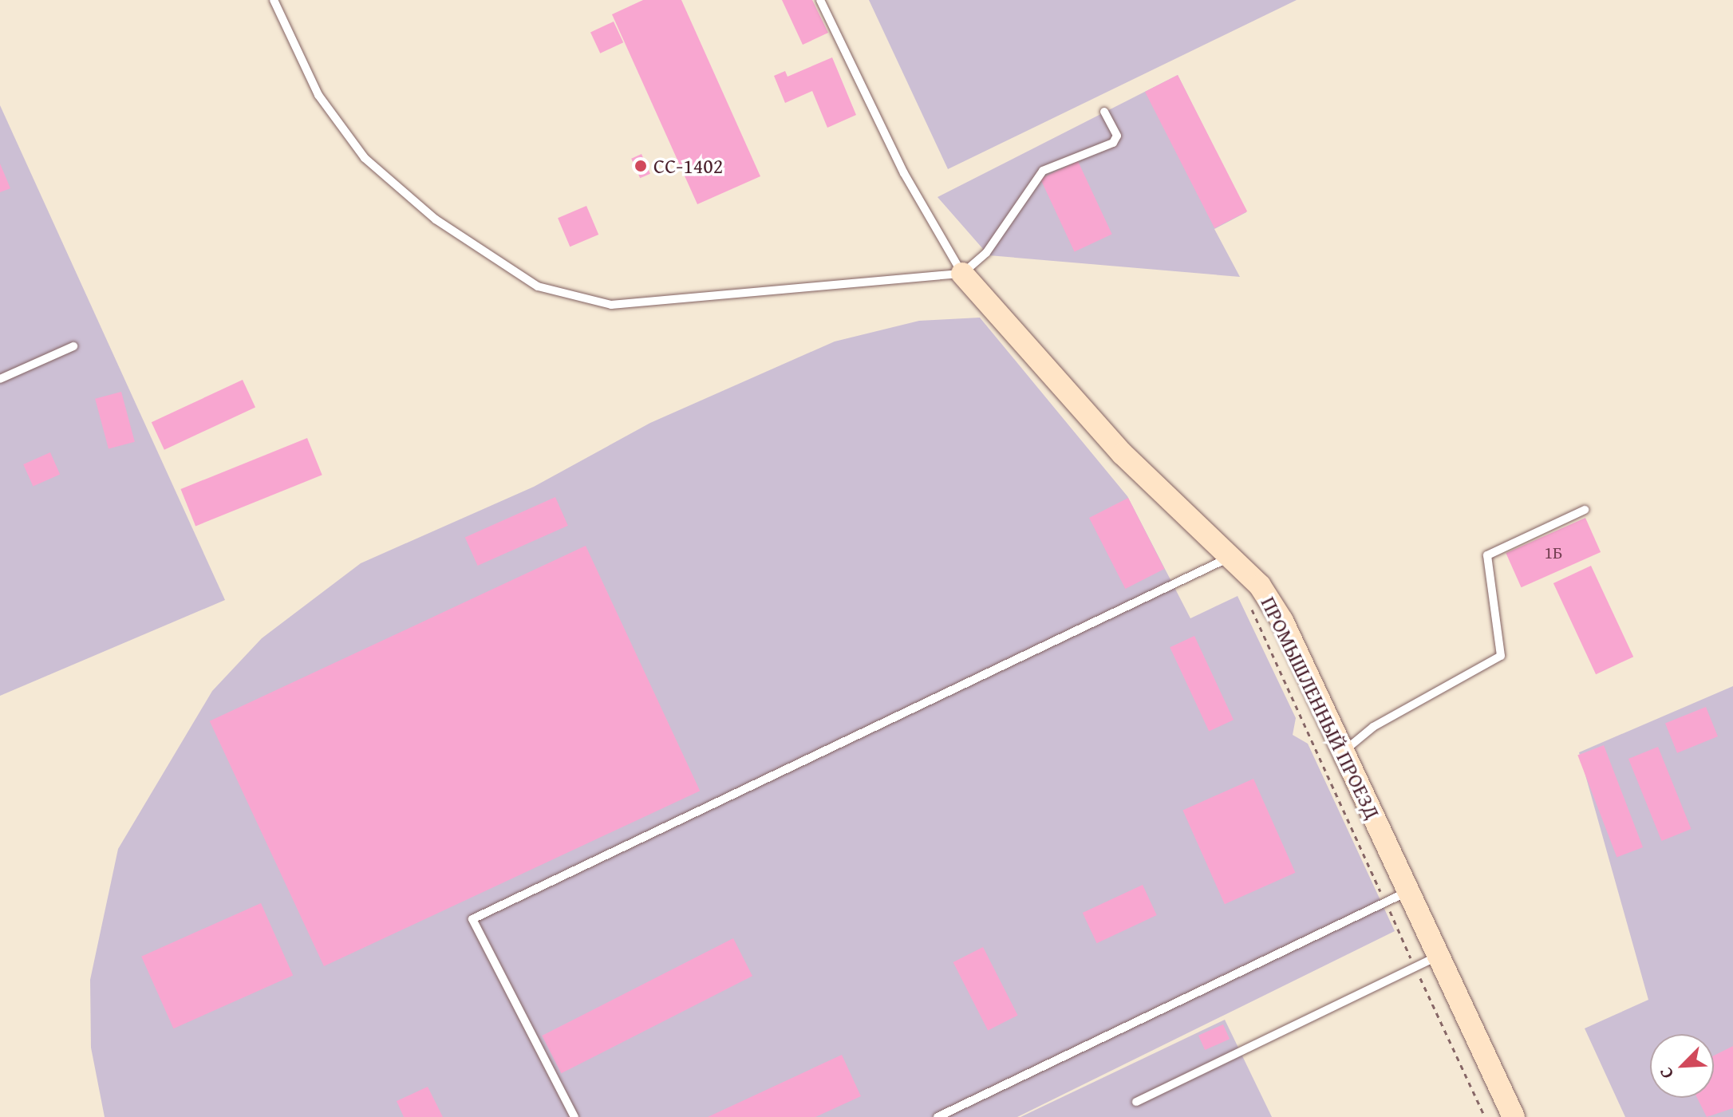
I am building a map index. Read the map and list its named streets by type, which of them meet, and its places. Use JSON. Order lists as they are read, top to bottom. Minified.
{"streets":{"street":["ПРОМЫШЛЕННЫЙ ПРОЕЗД"]},"places":["СС-1402"],"house_numbers":["1Б"],"north":"bottom left"}
